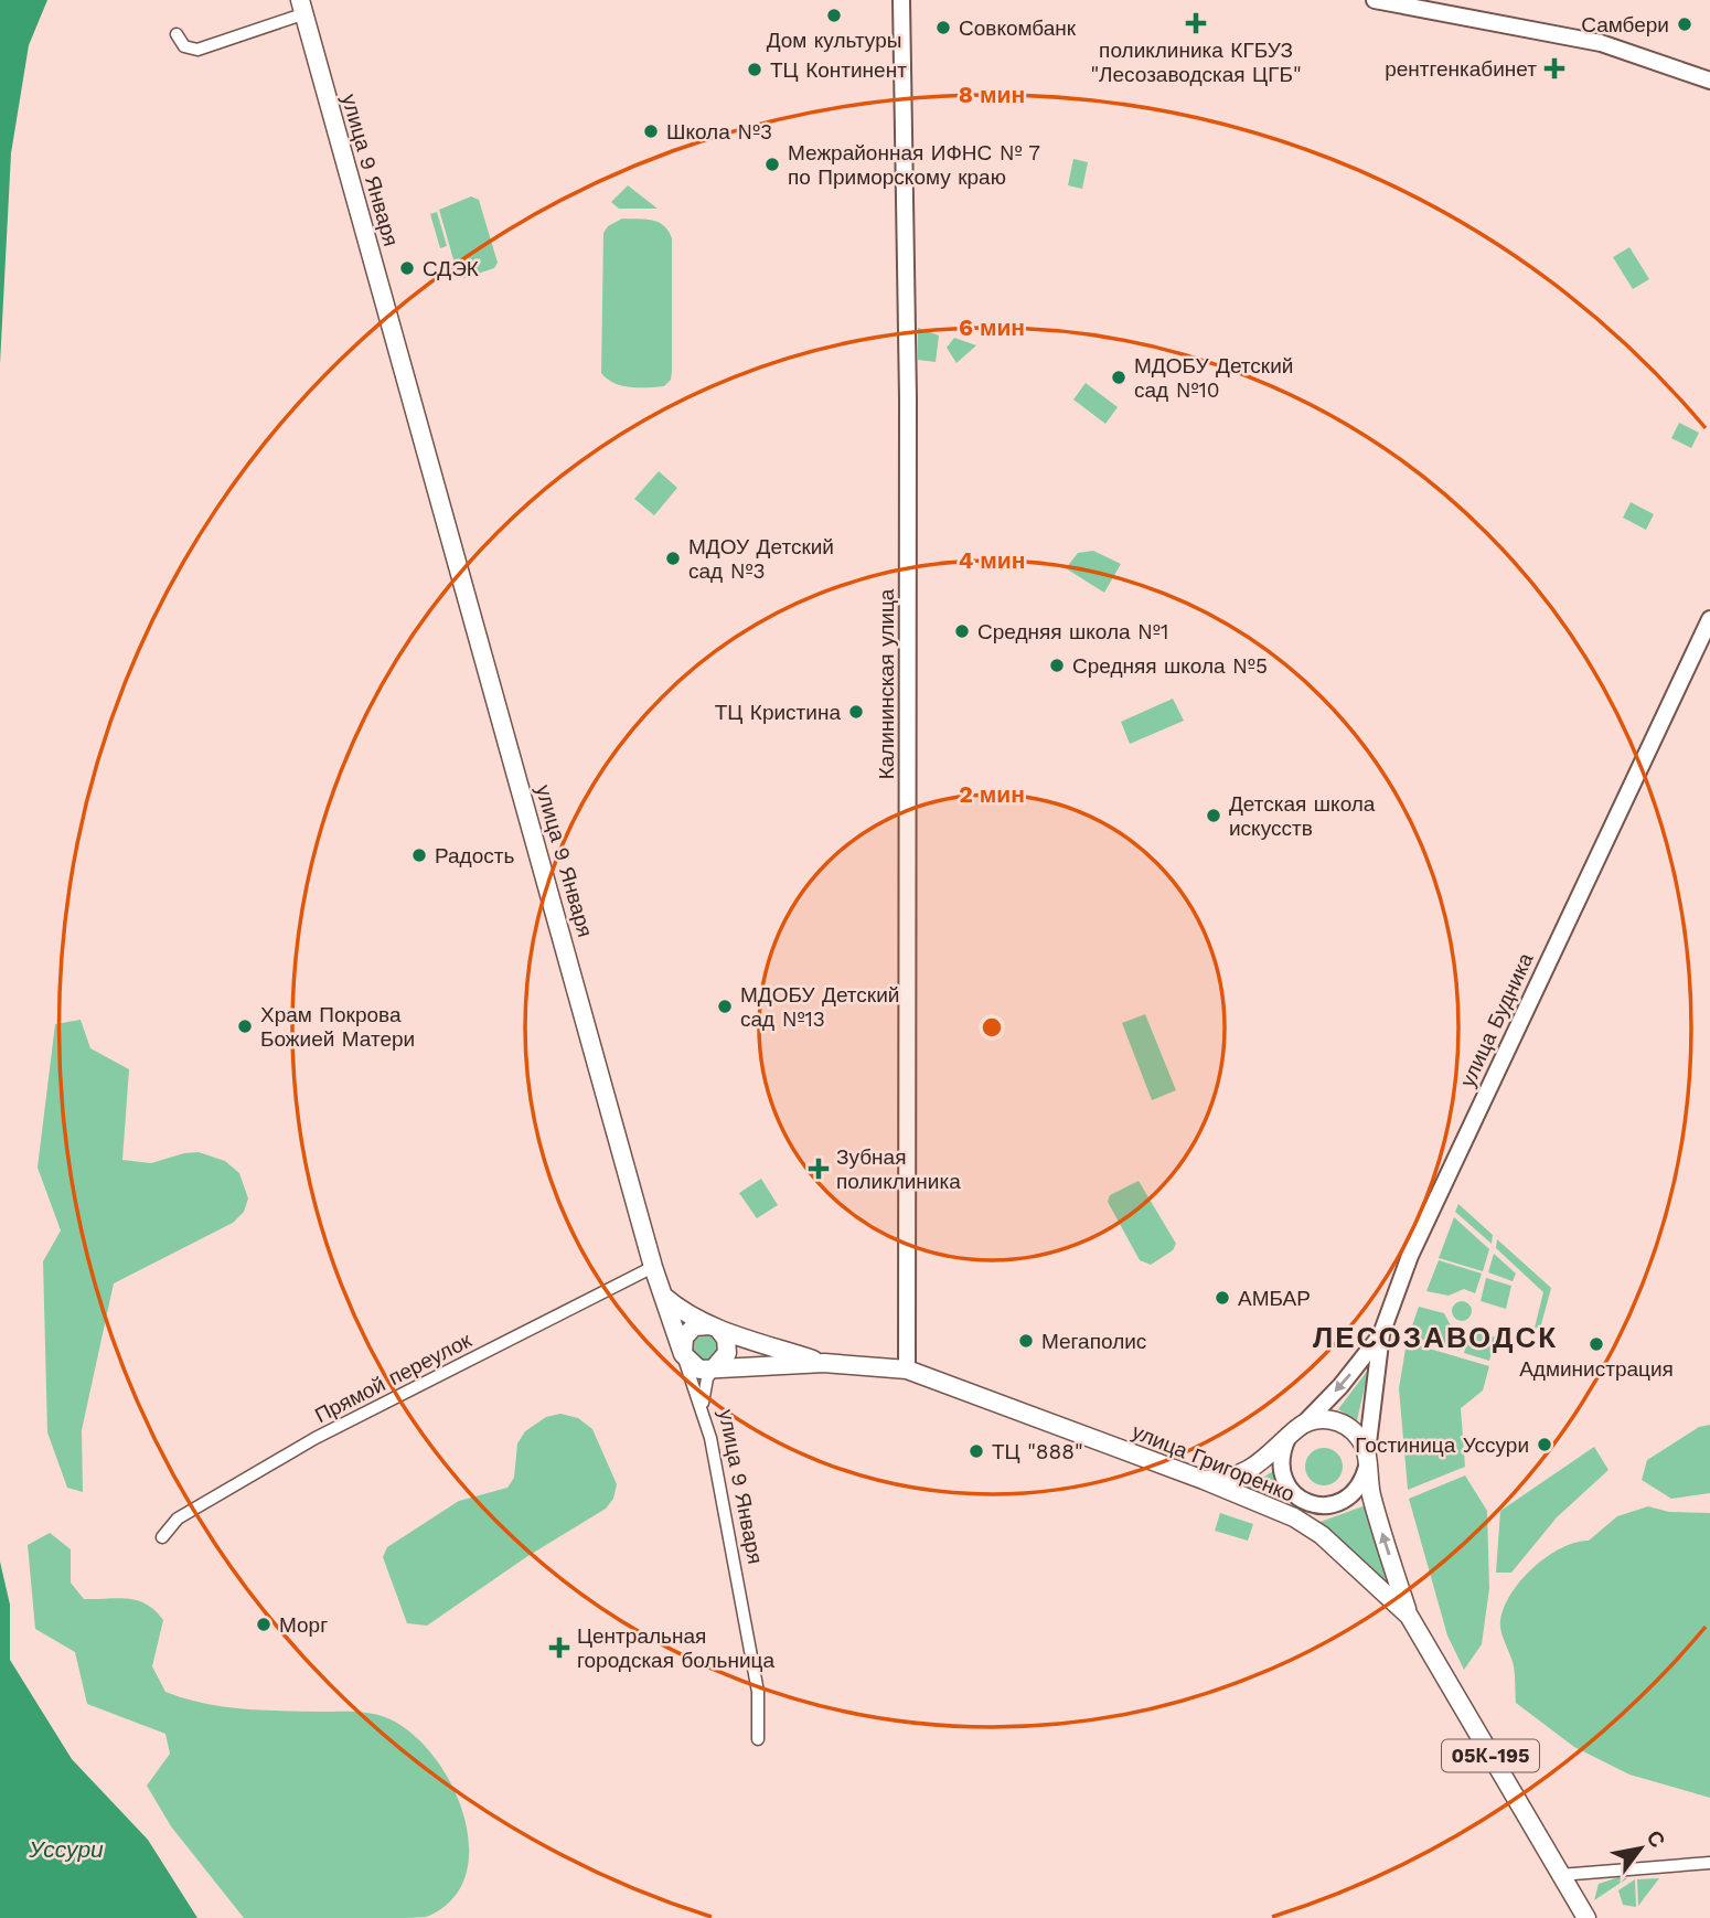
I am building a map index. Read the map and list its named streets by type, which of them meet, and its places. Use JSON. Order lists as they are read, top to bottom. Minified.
{"streets":{"main road":["улица 9 Января","Калининская улица","улица Будника","улица Григоренко","05К-195"],"street":["Прямой переулок"]},"crossings":[["улица 9 Января","Прямой переулок"],["Калининская улица","улица Григоренко"],["улица Будника","улица Григоренко"]],"districts":["ЛЕСОЗАВОДСК"],"water":["Уссури"],"places":{"other":["Дом культуры","Самбери","Совкомбанк","ТЦ Континент","Школа №3","Межрайонная ИФНС № 7 по Приморскому краю","СДЭК","МДОБУ Детский сад №10","МДОУ Детский сад №3","Средняя школа №1","Средняя школа №5","ТЦ Кристина","Детская школа искусств","Радость","МДОБУ Детский сад №13","Храм Покрова Божией Матери","АМБАР","Мегаполис","Администрация","Гостиница Уссури","ТЦ \"888\"","Морг"],"health":["поликлиника КГБУЗ \"Лесозаводская ЦГБ\"","рентгенкабинет","Зубная поликлиника","Центральная городская больница"]},"north":"top right","rings":["8 мин","6 мин","4 мин","2 мин"]}
